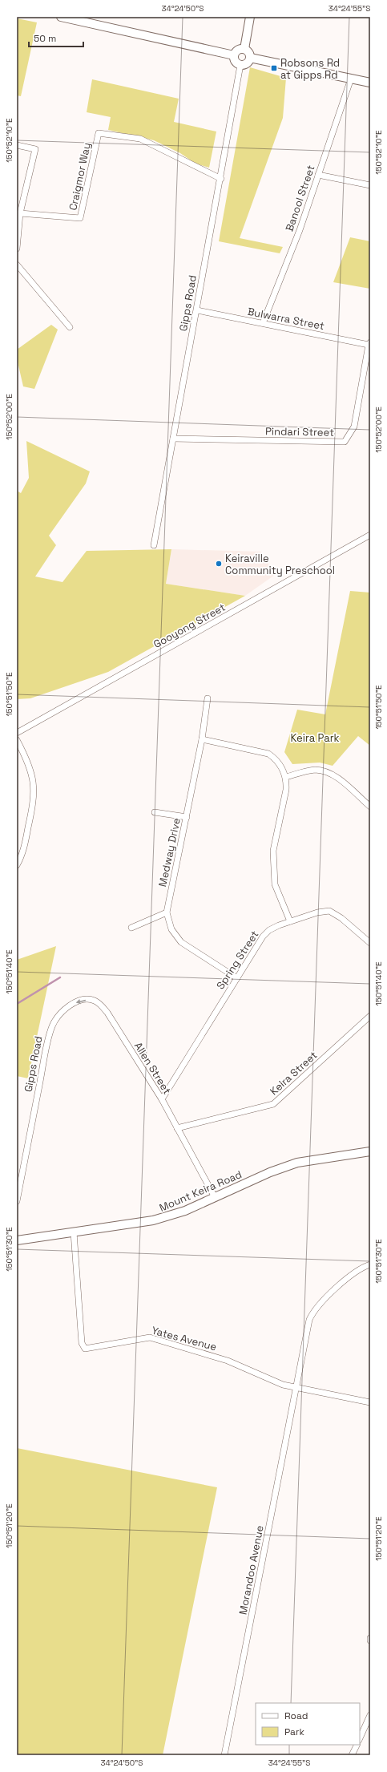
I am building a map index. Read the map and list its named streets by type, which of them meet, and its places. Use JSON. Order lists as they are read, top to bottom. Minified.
{"streets":{"main road":["Mount Keira Road"],"street":["Craigmor Way","Banool Street","Gipps Road","Bulwarra Street","Pindari Street","Gooyong Street","Medway Drive","Spring Street","Allen Street","Keira Street","Yates Avenue","Morandoo Avenue"]},"crossings":[["Craigmor Way","Gipps Road"],["Banool Street","Bulwarra Street"],["Gipps Road","Bulwarra Street"],["Gipps Road","Pindari Street"],["Gipps Road","Allen Street"],["Bulwarra Street","Pindari Street"],["Medway Drive","Spring Street"],["Spring Street","Allen Street"],["Allen Street","Keira Street"],["Allen Street","Mount Keira Road"],["Mount Keira Road","Yates Avenue"],["Yates Avenue","Morandoo Avenue"]],"parks":["Keira Park"],"places":{"transit":["Robsons Rd at Gipps Rd"],"other":["Keiraville Community Preschool"]},"legend":["Road","Park"],"scale_bar":"50 m","coordinates":["34°24'50\"S","34°24'55\"S","150°52'10\"E","150°52'00\"E","150°51'50\"E","150°51'40\"E","150°51'30\"E","150°51'20\"E"]}
